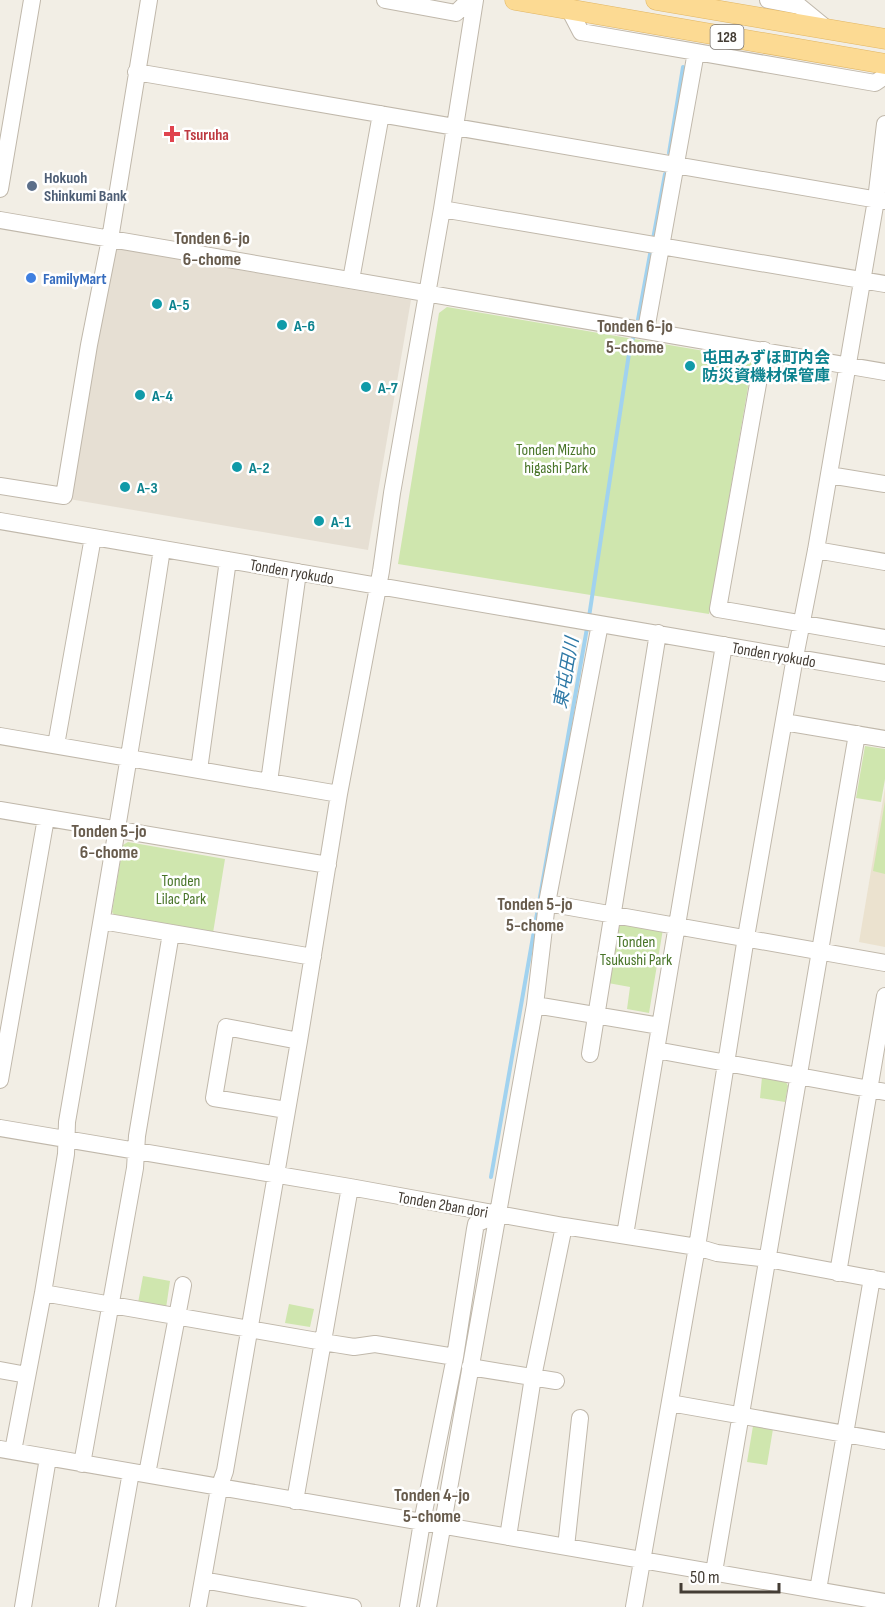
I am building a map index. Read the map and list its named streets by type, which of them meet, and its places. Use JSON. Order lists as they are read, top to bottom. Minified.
{"streets":{"main road":["128"],"street":["Tonden ryokudo","Tonden 2ban dori"]},"districts":["Tonden 6-jo 6-chome","Tonden 6-jo 5-chome","Tonden 5-jo 6-chome","Tonden 5-jo 5-chome","Tonden 4-jo 5-chome"],"water":["東屯田川"],"parks":["Tonden Mizuho higashi Park","Tonden Lilac Park","Tonden Tsukushi Park"],"places":{"health":["Tsuruha"],"other":["Hokuoh Shinkumi Bank","FamilyMart","A-5","A-6","屯田みずほ町内会 防災資機材保管庫","A-7","A-4","A-2","A-3","A-1"]},"scale_bar":"50 m"}
